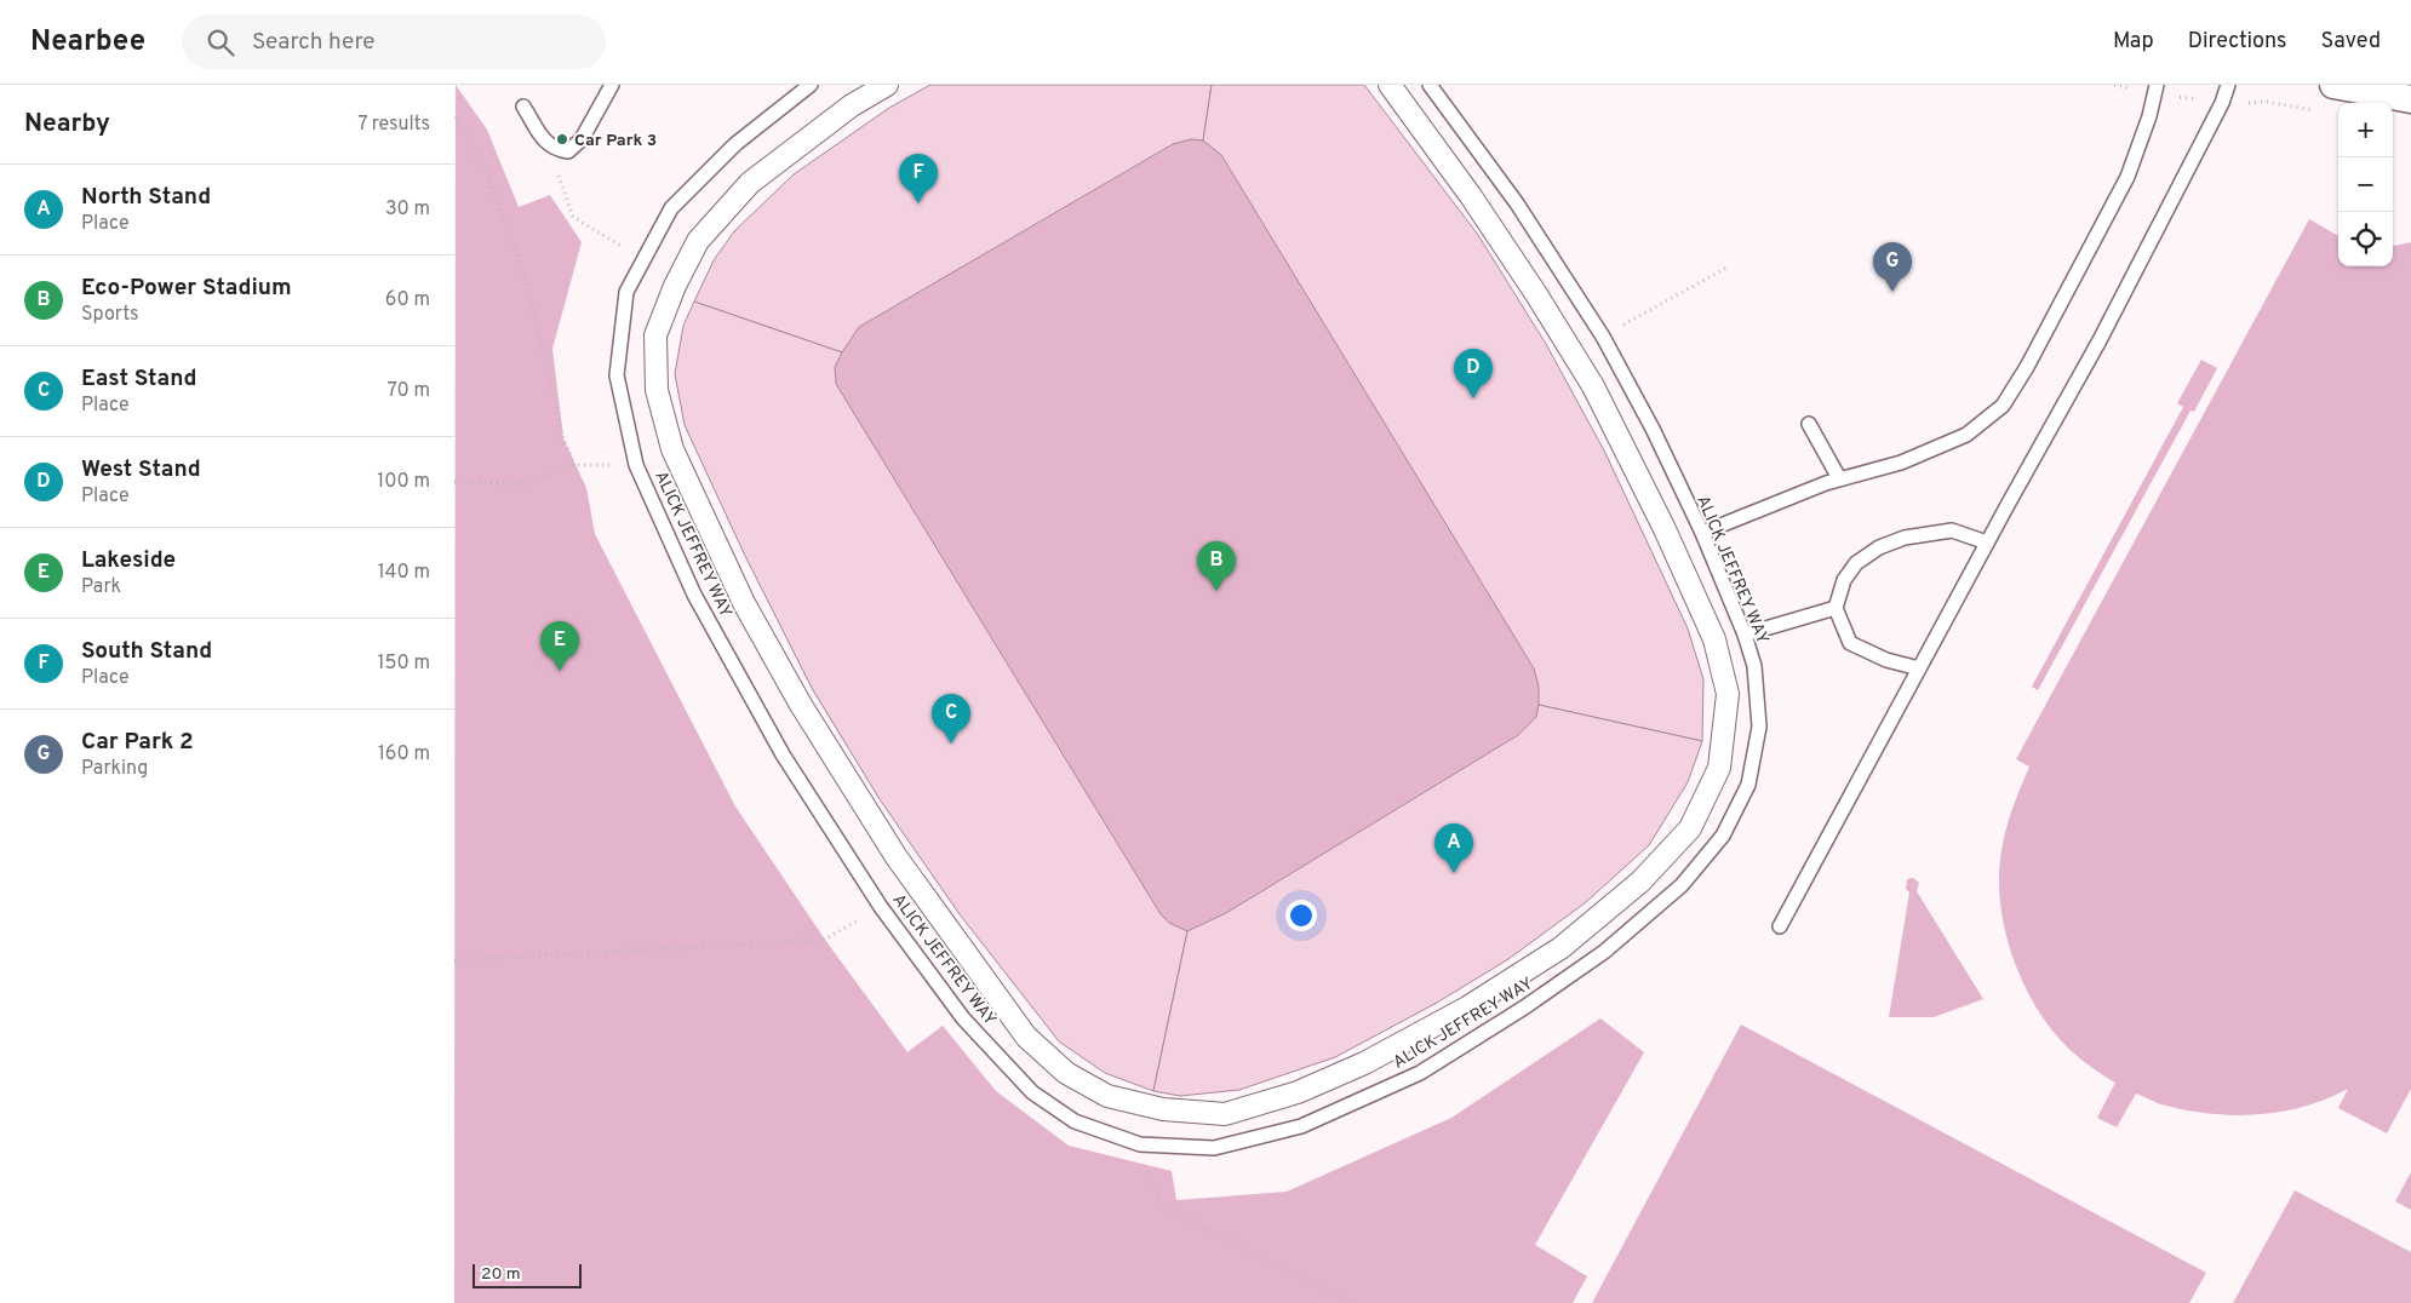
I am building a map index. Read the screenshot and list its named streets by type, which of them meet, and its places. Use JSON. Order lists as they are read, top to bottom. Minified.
{"streets":{"lane":["ALICK JEFFREY WAY"]},"places":["Car Park 3"],"scale_bar":"20 m","page":{"header":"Nearbee","search":"Search here","nav":["Map","Directions","Saved"],"heading":["Nearby","7 results"],"map_buttons":["+","−"],"pins":["F","G","D","B","E","C","A"],"list":[{"mark":"A","name":"North Stand","note":"Place","value":"30 m"},{"mark":"B","name":"Eco-Power Stadium","note":"Sports","value":"60 m"},{"mark":"C","name":"East Stand","note":"Place","value":"70 m"},{"mark":"D","name":"West Stand","note":"Place","value":"100 m"},{"mark":"E","name":"Lakeside","note":"Park","value":"140 m"},{"mark":"F","name":"South Stand","note":"Place","value":"150 m"},{"mark":"G","name":"Car Park 2","note":"Parking","value":"160 m"}],"scale":"20 m"}}
